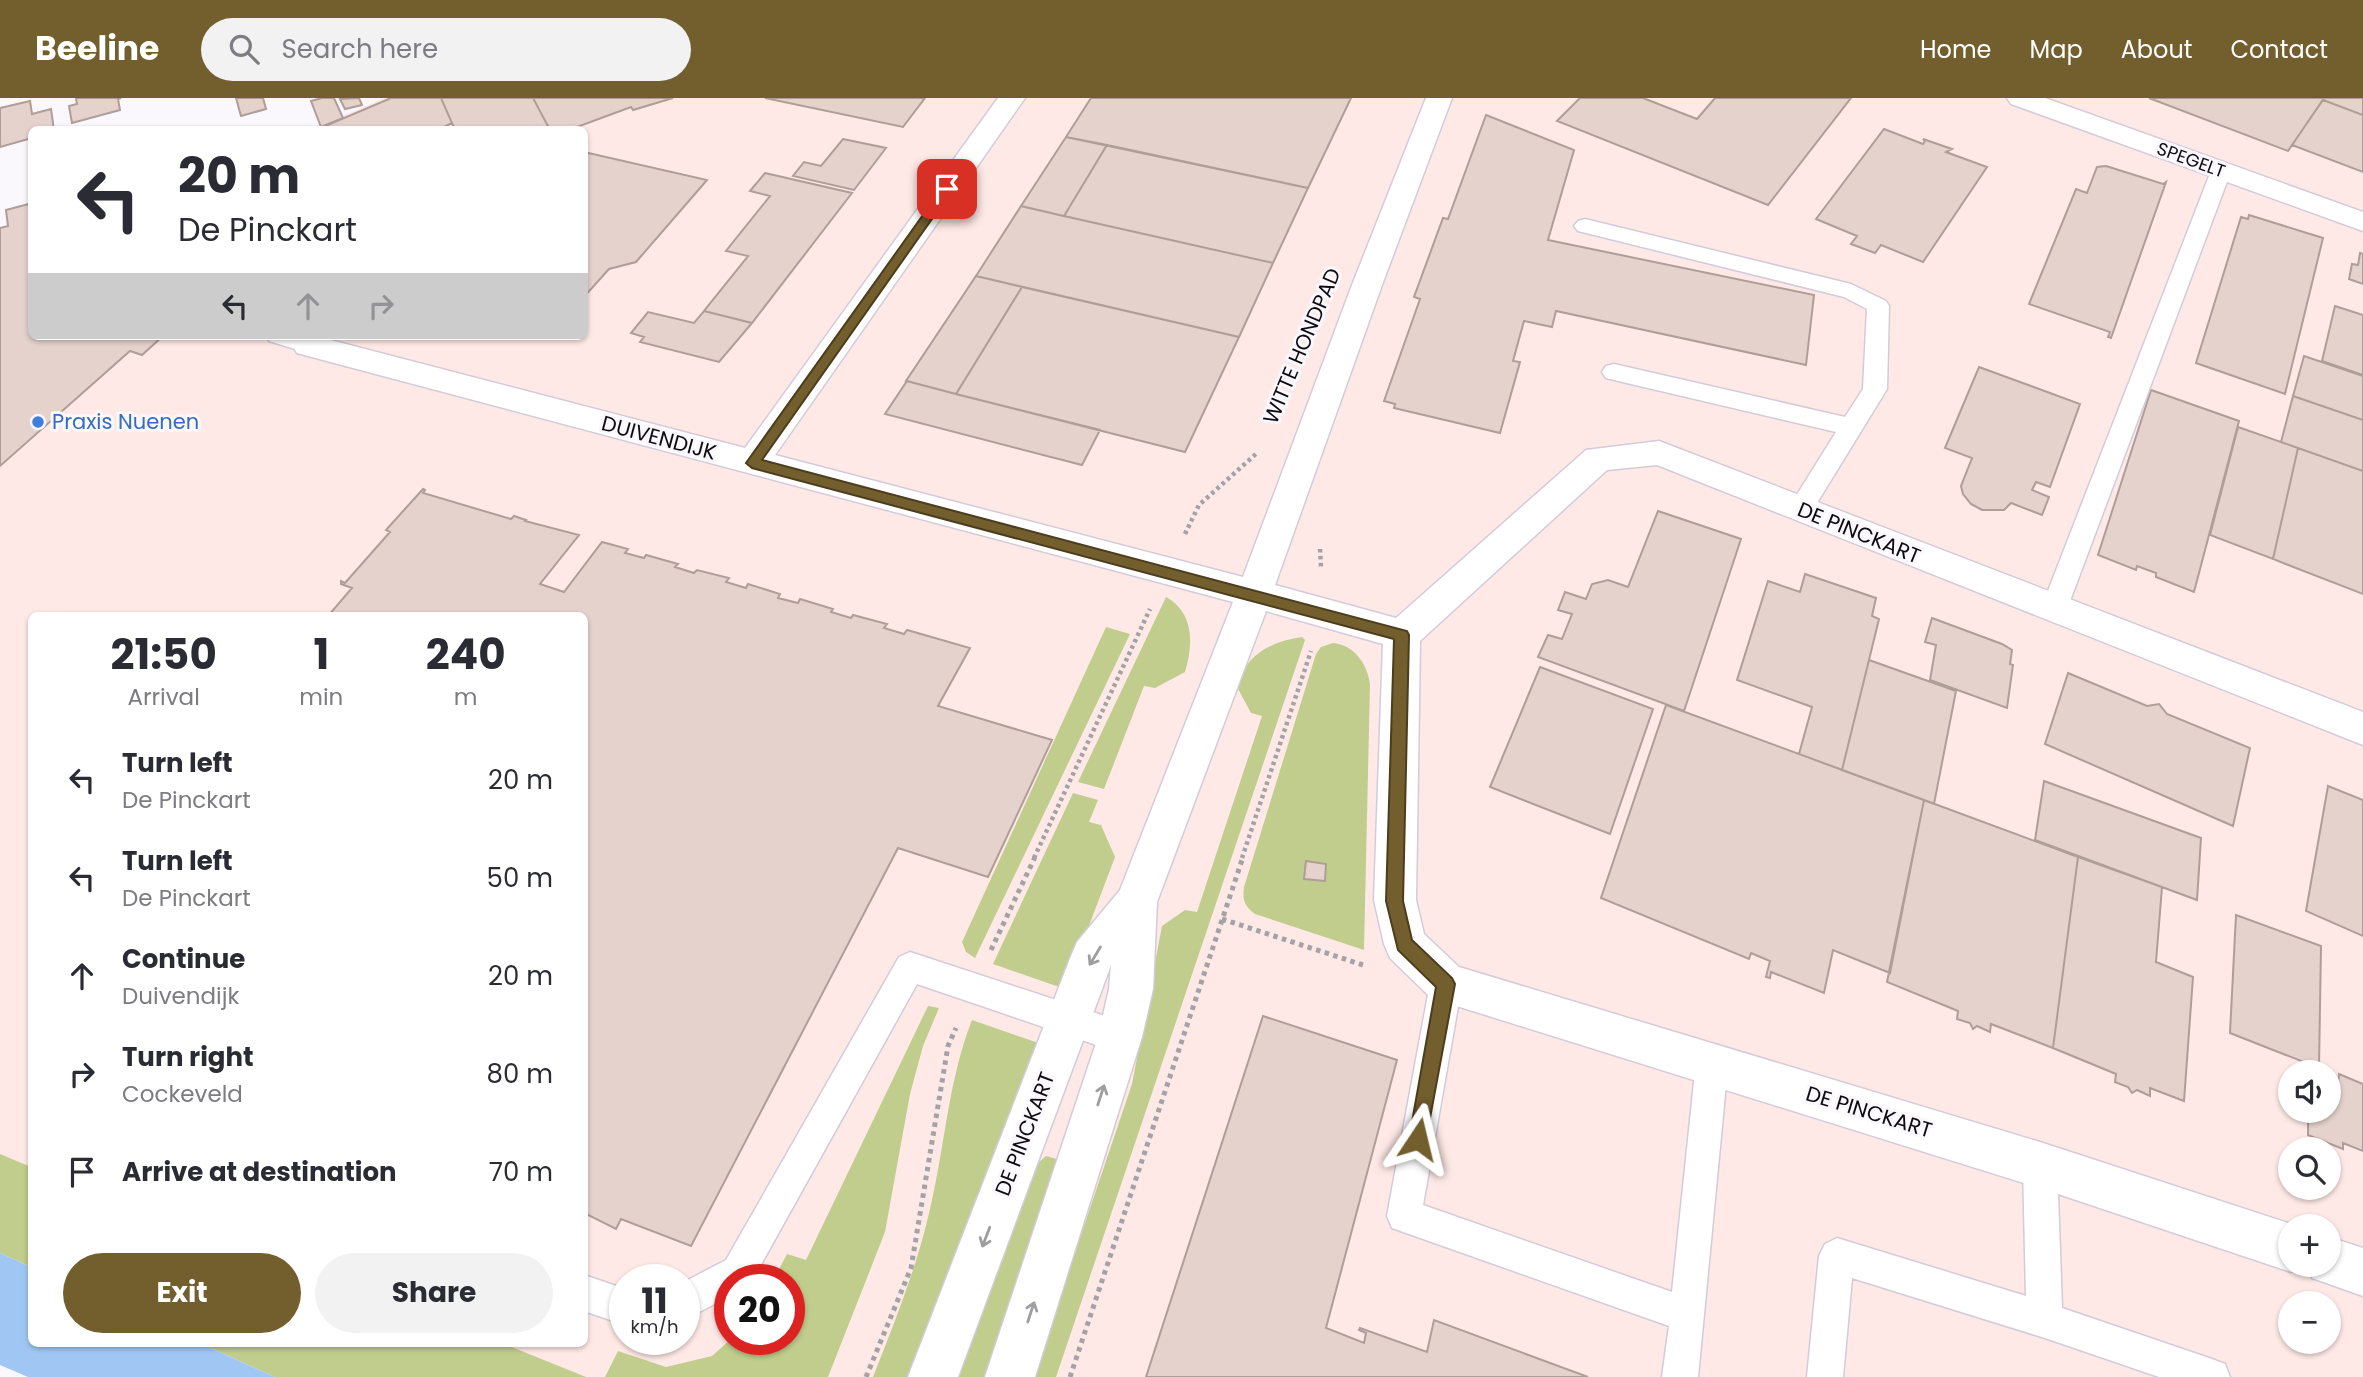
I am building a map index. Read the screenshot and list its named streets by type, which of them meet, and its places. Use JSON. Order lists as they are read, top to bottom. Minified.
{"streets":{"street":["SPEGELT","WITTE HONDPAD","DUIVENDIJK","DE PINCKART"]},"crossings":[["WITTE HONDPAD","DUIVENDIJK"],["WITTE HONDPAD","DE PINCKART"],["DUIVENDIJK","DE PINCKART"]],"places":["Praxis Nuenen"],"page":{"header":"Beeline","search":"Search here","nav":["Home","Map","About","Contact"],"turn":["20 m","De Pinckart"],"eta":["21:50","Arrival","1","min","240","m"],"list":[{"name":"Turn left","note":"De Pinckart","value":"20 m"},{"name":"Turn left","note":"De Pinckart","value":"50 m"},{"name":"Continue","note":"Duivendijk","value":"20 m"},{"name":"Turn right","note":"Cockeveld","value":"80 m"},{"name":"Arrive at destination","value":"70 m"}],"map_buttons":["+","−"],"buttons":["Exit","Share"],"speed":"11 km/h","limit":"20"}}
